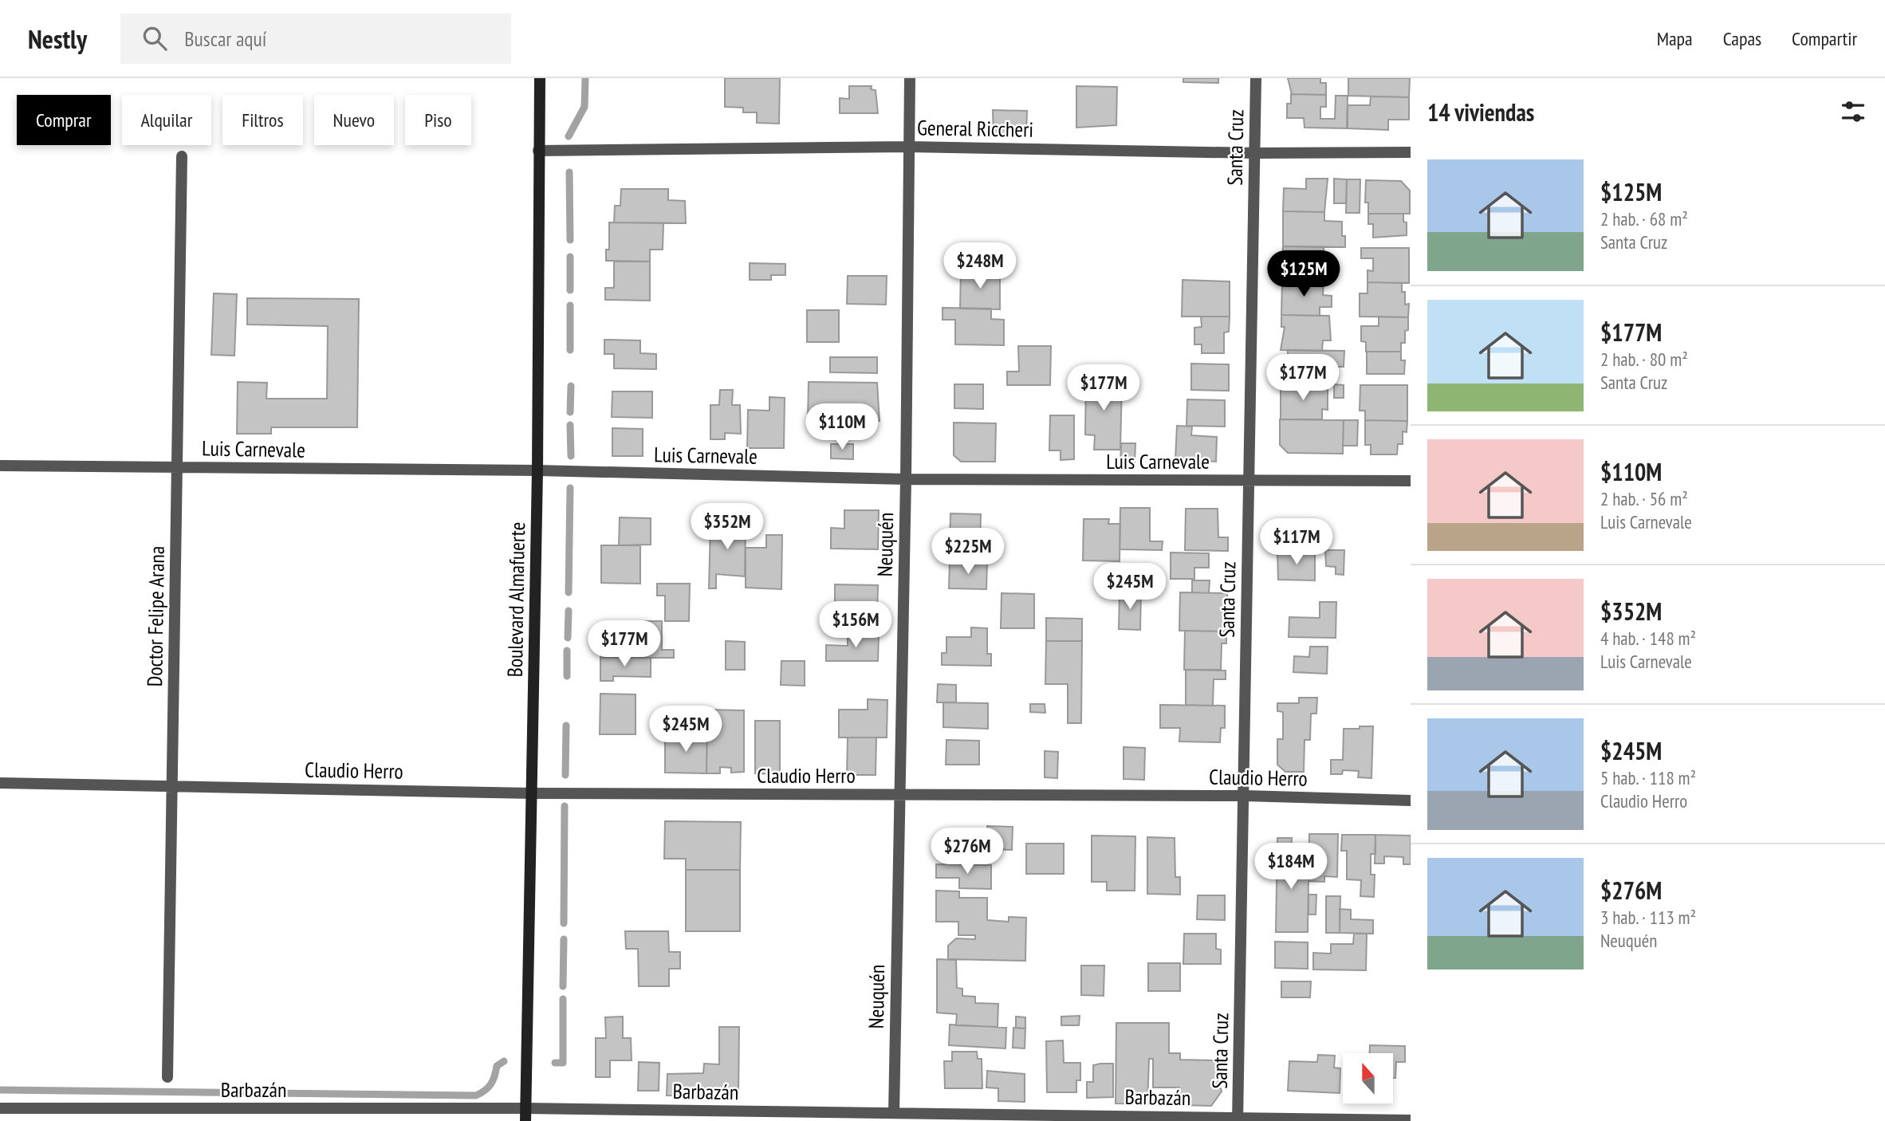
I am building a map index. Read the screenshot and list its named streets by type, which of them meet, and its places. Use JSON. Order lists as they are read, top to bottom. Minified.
{"streets":{"main road":["Boulevard Almafuerte"],"street":["General Riccheri","Santa Cruz","Luis Carnevale","Neuquén","Doctor Felipe Arana","Claudio Herro","Barbazán"]},"crossings":[["General Riccheri","Santa Cruz"],["General Riccheri","Neuquén"],["General Riccheri","Boulevard Almafuerte"],["Santa Cruz","Luis Carnevale"],["Santa Cruz","Claudio Herro"],["Santa Cruz","Barbazán"],["Luis Carnevale","Neuquén"],["Luis Carnevale","Boulevard Almafuerte"],["Luis Carnevale","Doctor Felipe Arana"],["Neuquén","Claudio Herro"],["Neuquén","Barbazán"],["Boulevard Almafuerte","Claudio Herro"],["Boulevard Almafuerte","Barbazán"],["Doctor Felipe Arana","Claudio Herro"]],"north":"top","page":{"header":"Nestly","search":"Buscar aquí","nav":["Mapa","Capas","Compartir"],"heading":"14 viviendas","chip":["Comprar","Alquilar","Filtros","Nuevo","Piso"],"list":[{"name":"$125M","note":"2 hab. · 68 m² · Santa Cruz"},{"name":"$177M","note":"2 hab. · 80 m² · Santa Cruz"},{"name":"$110M","note":"2 hab. · 56 m² · Luis Carnevale"},{"name":"$352M","note":"4 hab. · 148 m² · Luis Carnevale"},{"name":"$245M","note":"5 hab. · 118 m² · Claudio Herro"},{"name":"$276M","note":"3 hab. · 113 m² · Neuquén"}],"price":["$248M","$125M","$177M","$177M","$110M","$352M","$117M","$225M","$245M","$156M","$177M","$245M","$276M","$184M"]}}
